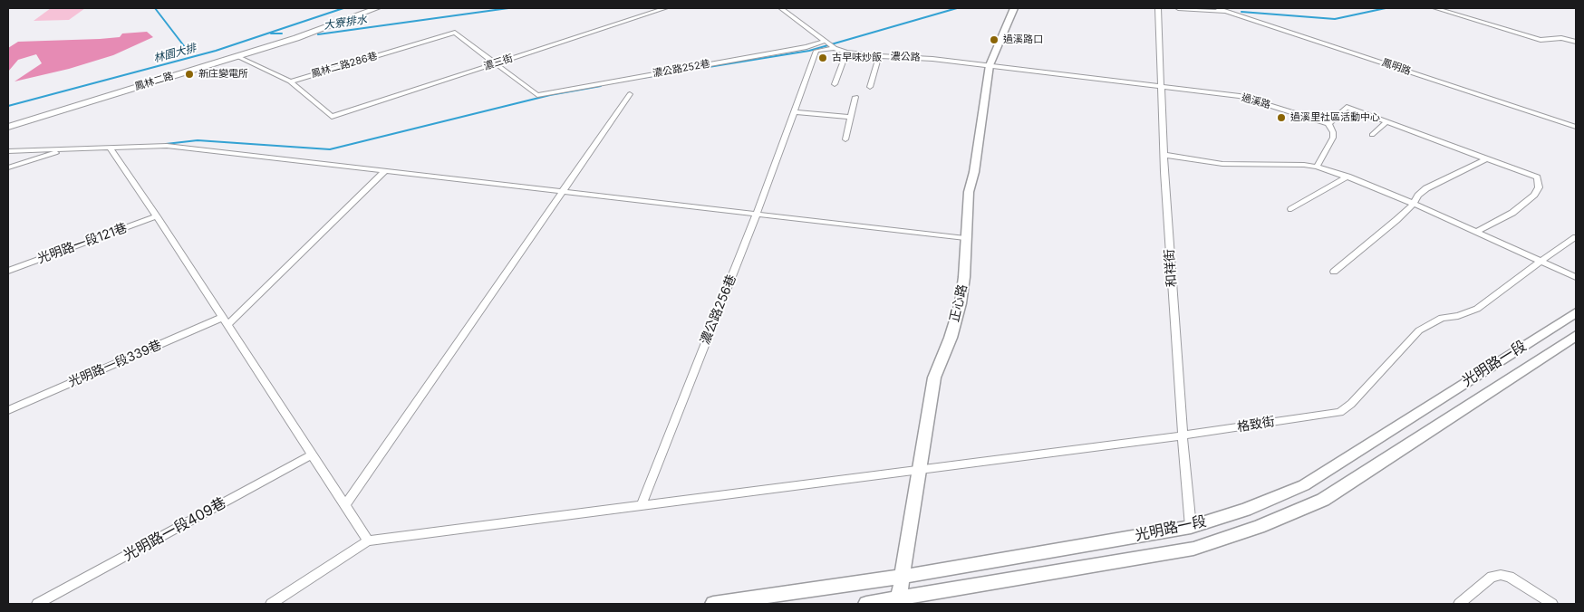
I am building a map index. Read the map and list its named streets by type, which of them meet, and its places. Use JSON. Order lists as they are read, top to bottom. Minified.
{"streets":{"main road":["鳳林二路"],"street":["濃公路","濃三街","鳳林二路286巷","鳳明路","濃公路252巷","過溪路","光明路一段121巷","和祥街","正心路","濃公路256巷","光明路一段339巷","光明路一段","格致街","光明路一段409巷"]},"crossings":[["濃公路","濃公路252巷"],["濃公路","過溪路"],["濃公路","正心路"],["濃公路","濃公路256巷"],["濃三街","鳳林二路286巷"],["濃三街","濃公路252巷"],["鳳林二路286巷","濃公路252巷"],["濃公路252巷","濃公路256巷"],["過溪路","和祥街"],["過溪路","正心路"],["和祥街","光明路一段"],["和祥街","格致街"],["正心路","光明路一段"],["正心路","格致街"],["濃公路256巷","格致街"]],"water":["大寮排水","林園大排"],"places":["過溪路口","古早味炒飯","新庄變電所","過溪里社區活動中心"]}
